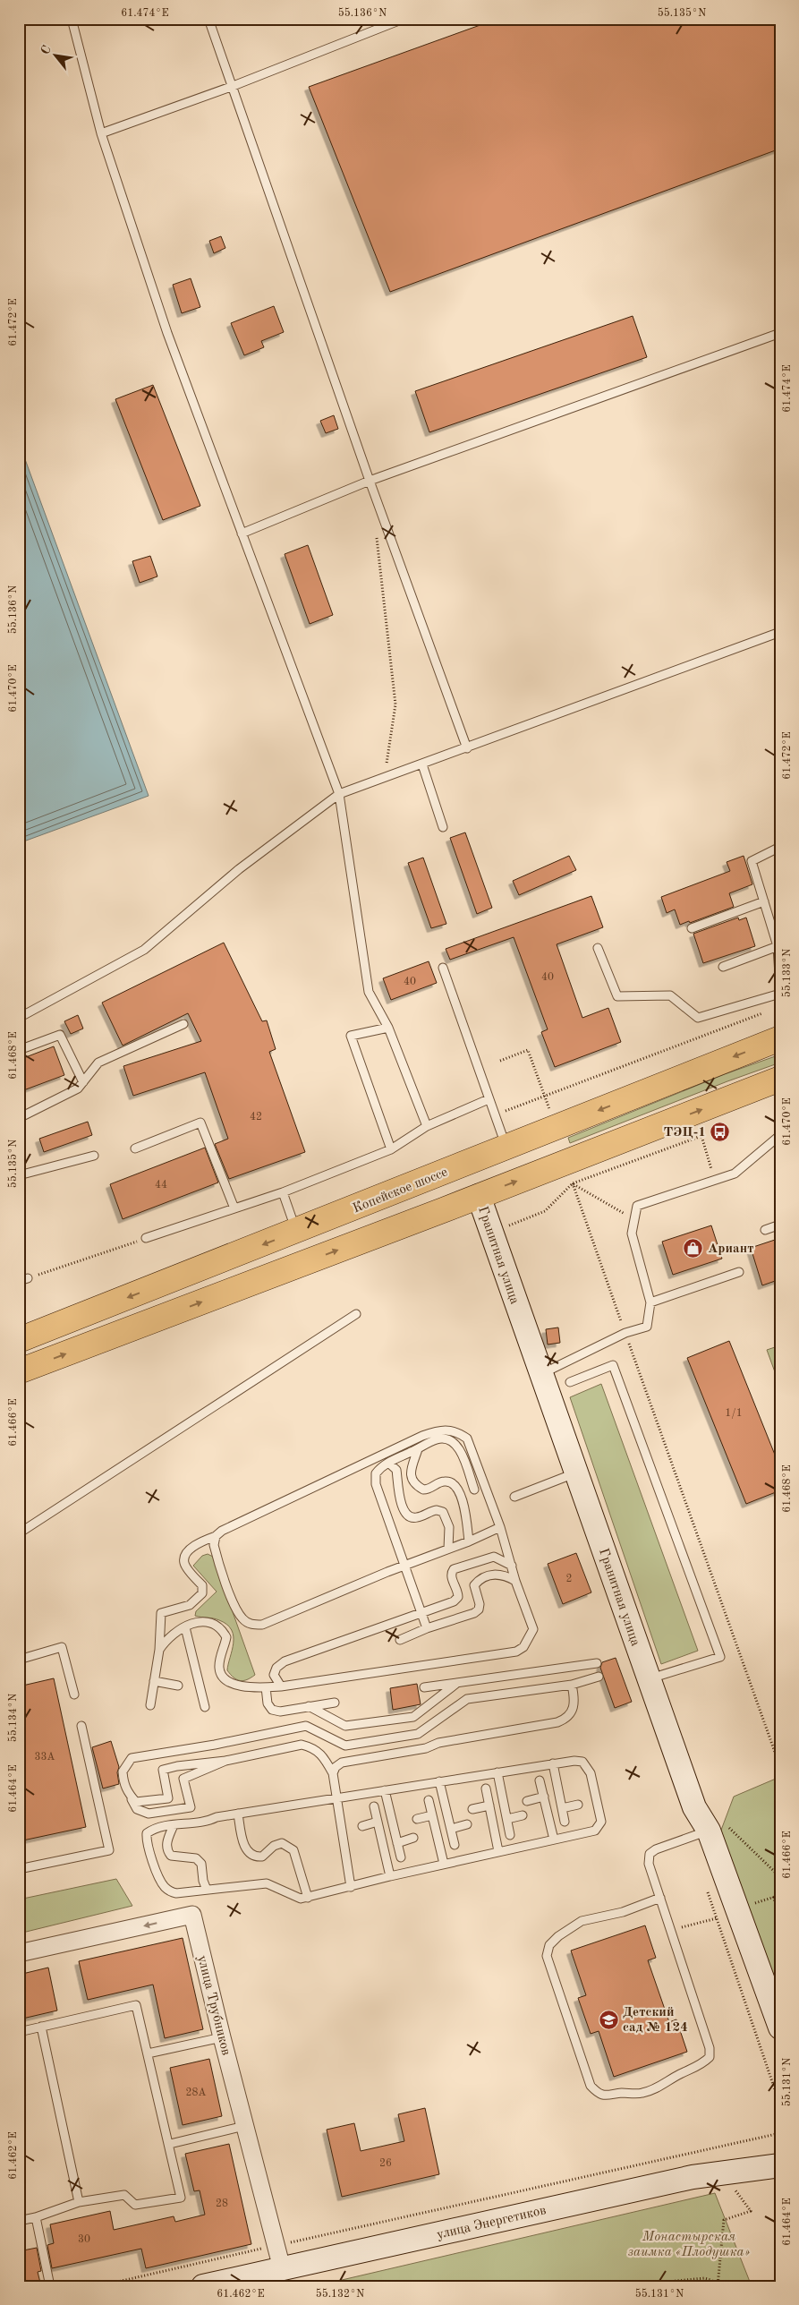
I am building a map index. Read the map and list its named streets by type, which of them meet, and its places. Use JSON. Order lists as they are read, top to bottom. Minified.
{"streets":{"main road":["Копейское шоссе","Гранитная улица"],"street":["улица Трубников","улица Энергетиков"]},"crossings":[["Копейское шоссе","Гранитная улица"],["улица Трубников","улица Энергетиков"]],"parks":["Монастырская заимка «Плодушка»"],"places":{"bus stop":["ТЭЦ-1"],"shop":["Ариант"],"school or university":["Детский сад № 124"]},"house_numbers":["40","40","42","44","1/1","2","33А","28А","26","28","30"],"north":"top left","coordinates":["61.474°E","55.136°N","55.135°N","61.472°E","61.470°E","55.133°N","61.468°E","61.466°E","55.134°N","61.464°E","55.131°N","61.462°E","55.132°N"]}
